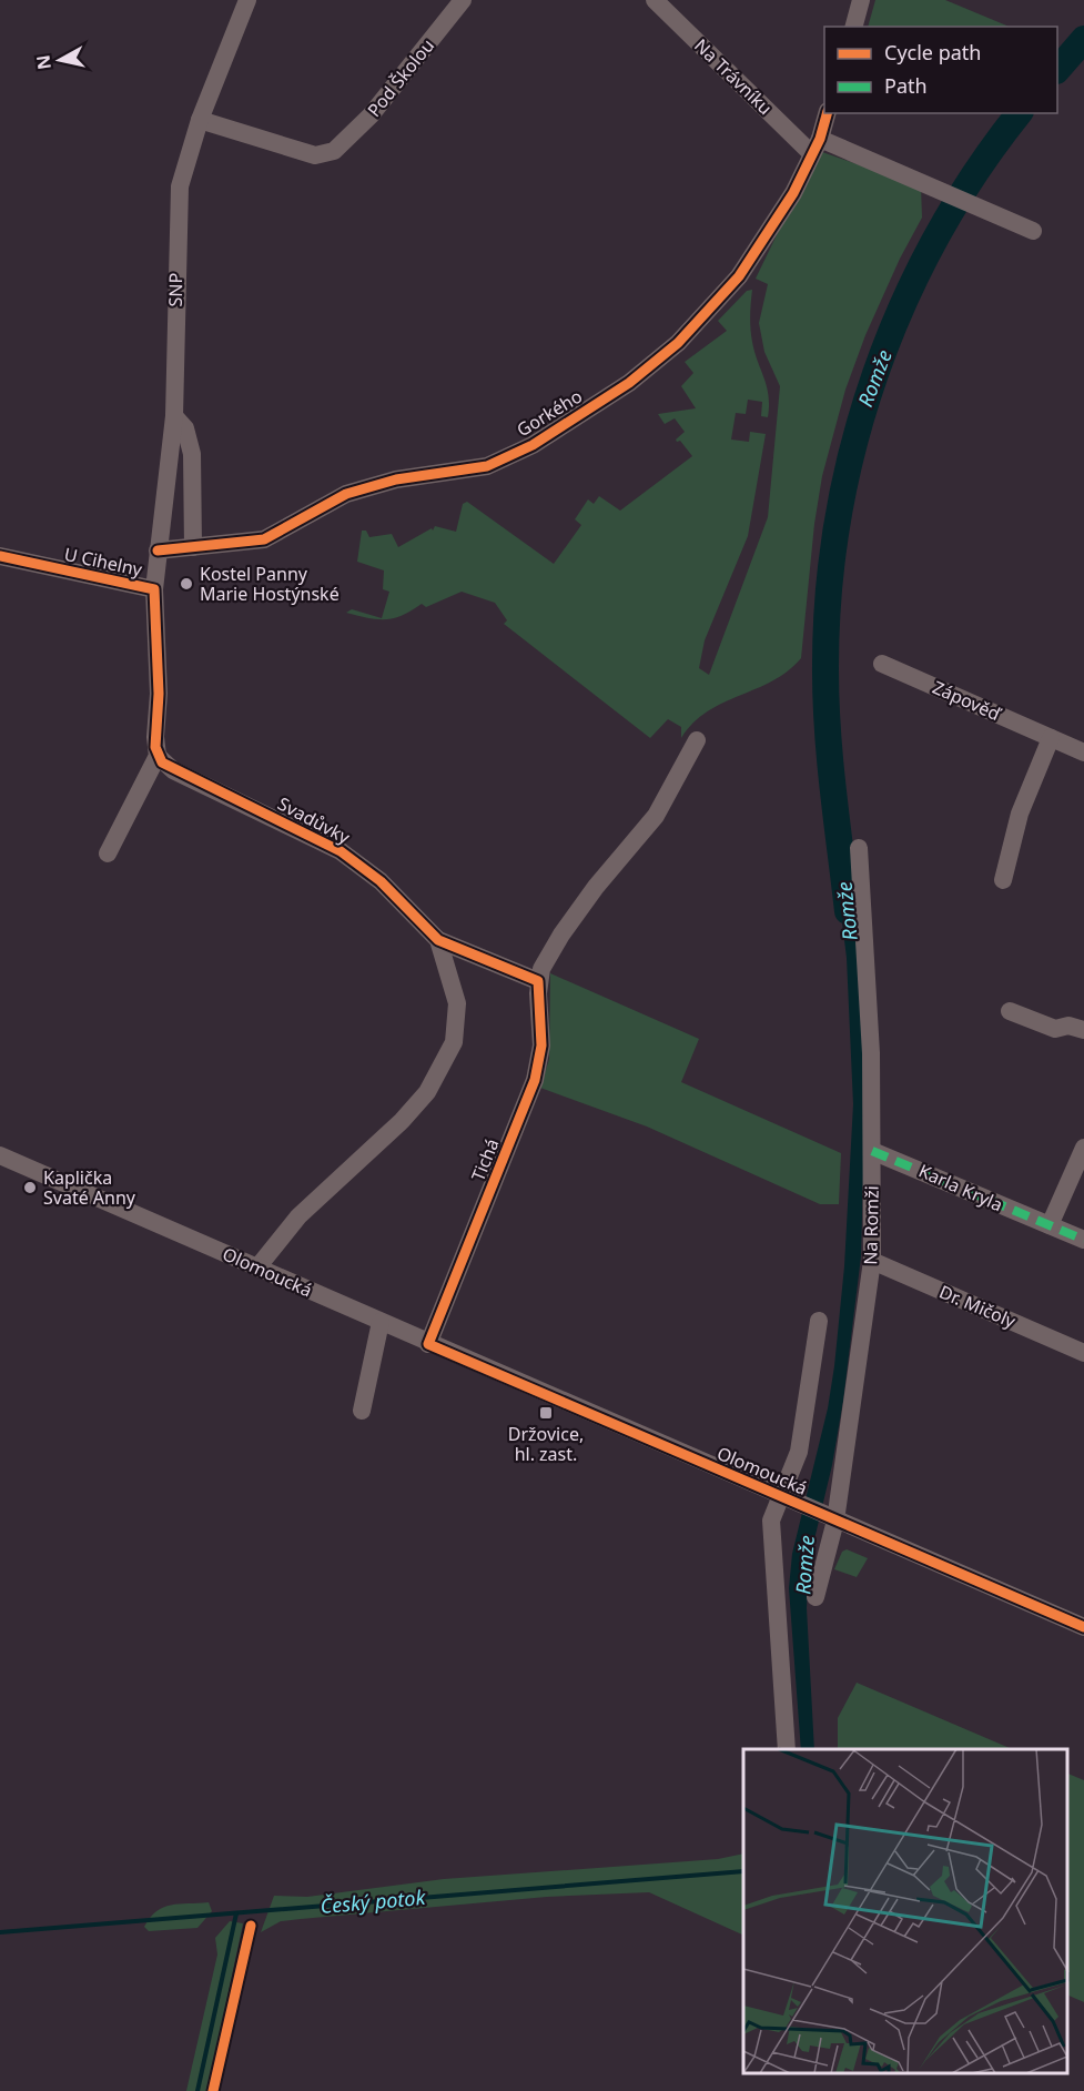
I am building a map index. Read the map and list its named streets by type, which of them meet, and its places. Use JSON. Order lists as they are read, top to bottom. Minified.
{"streets":{"street":["Na Trávníku","Pod Školou","SNP","Gorkého","U Cihelny","Zápověď","Svadůvky","Tichá","Karla Kryla","Na Romži","Olomoucká","Dr. Mičoly"]},"crossings":[["Na Trávníku","Gorkého"],["Pod Školou","SNP"],["SNP","Gorkého"],["SNP","U Cihelny"],["U Cihelny","Svadůvky"],["Svadůvky","Olomoucká"],["Tichá","Olomoucká"],["Karla Kryla","Na Romži"],["Na Romži","Olomoucká"],["Na Romži","Dr. Mičoly"]],"water":["Romže","Český potok"],"places":{"other":["Kostel Panny Marie Hostýnské","Kaplička Svaté Anny"],"transit":["Držovice, hl. zast."]},"legend":["Cycle path","Path"],"north":"left"}
